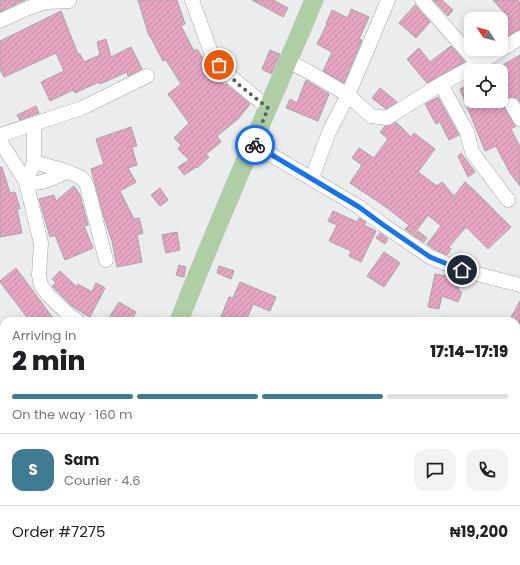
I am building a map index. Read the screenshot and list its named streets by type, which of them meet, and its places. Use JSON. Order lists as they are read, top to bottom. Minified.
{"north":"top left","page":{"heading":["2 min","Arriving in","17:14–17:19"],"panel":["Sam","Courier · 4.6","Order #7275","₦19,200"],"bar":"On the way · 160 m","round":"S"}}
